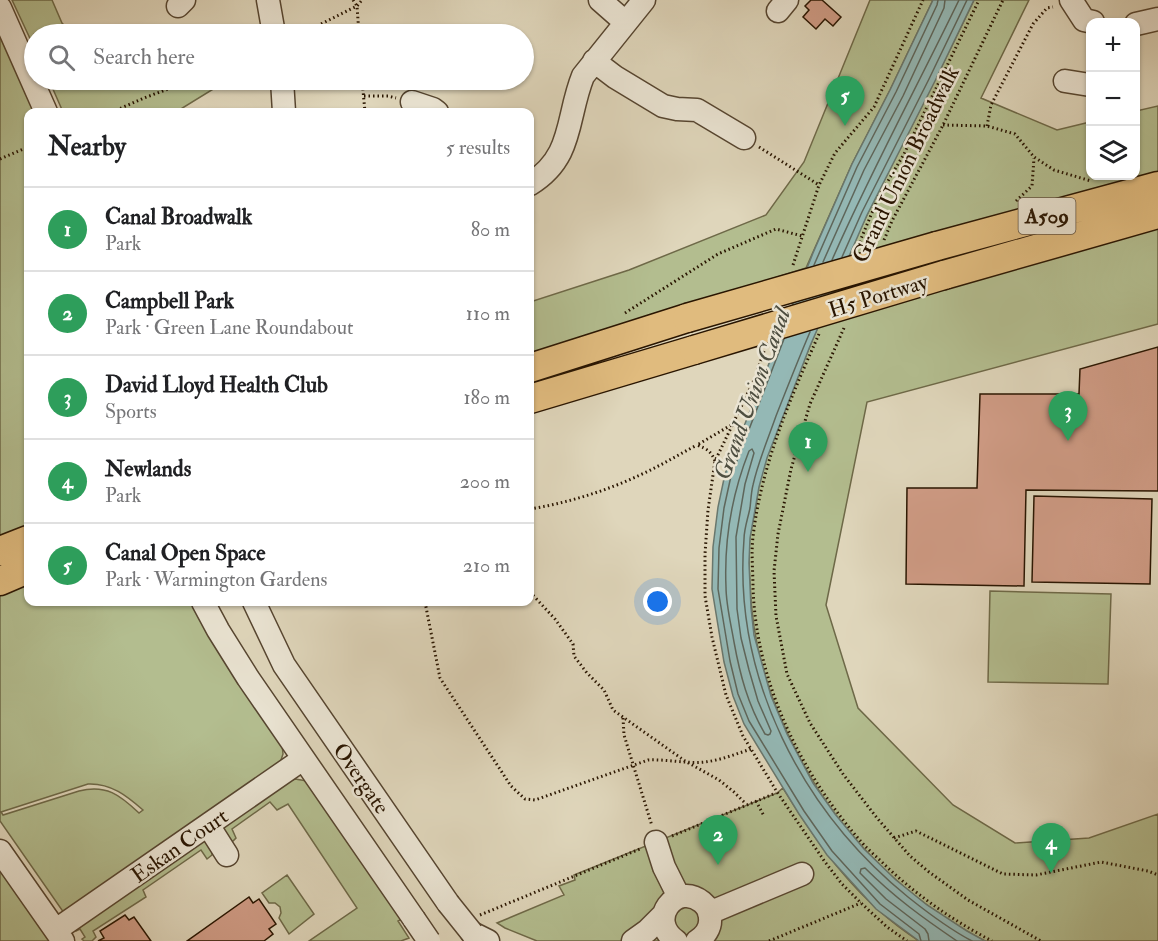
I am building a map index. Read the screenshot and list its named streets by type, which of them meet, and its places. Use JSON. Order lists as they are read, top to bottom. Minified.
{"streets":{"main road":["A509","H5 Portway"],"street":["Overgate","Eskan Court"],"path":["Grand Union Broadwalk"]},"crossings":[["Overgate","Eskan Court"]],"water":["Grand Union Canal"],"page":{"map_buttons":["+","−"],"search":"Search here","pins":["5","3","1","2","4"],"heading":["Nearby","5 results"],"list":[{"mark":"1","name":"Canal Broadwalk","note":"Park","value":"80 m"},{"mark":"2","name":"Campbell Park","note":"Park · Green Lane Roundabout","value":"110 m"},{"mark":"3","name":"David Lloyd Health Club","note":"Sports","value":"180 m"},{"mark":"4","name":"Newlands","note":"Park","value":"200 m"},{"mark":"5","name":"Canal Open Space","note":"Park · Warmington Gardens","value":"210 m"}]}}
